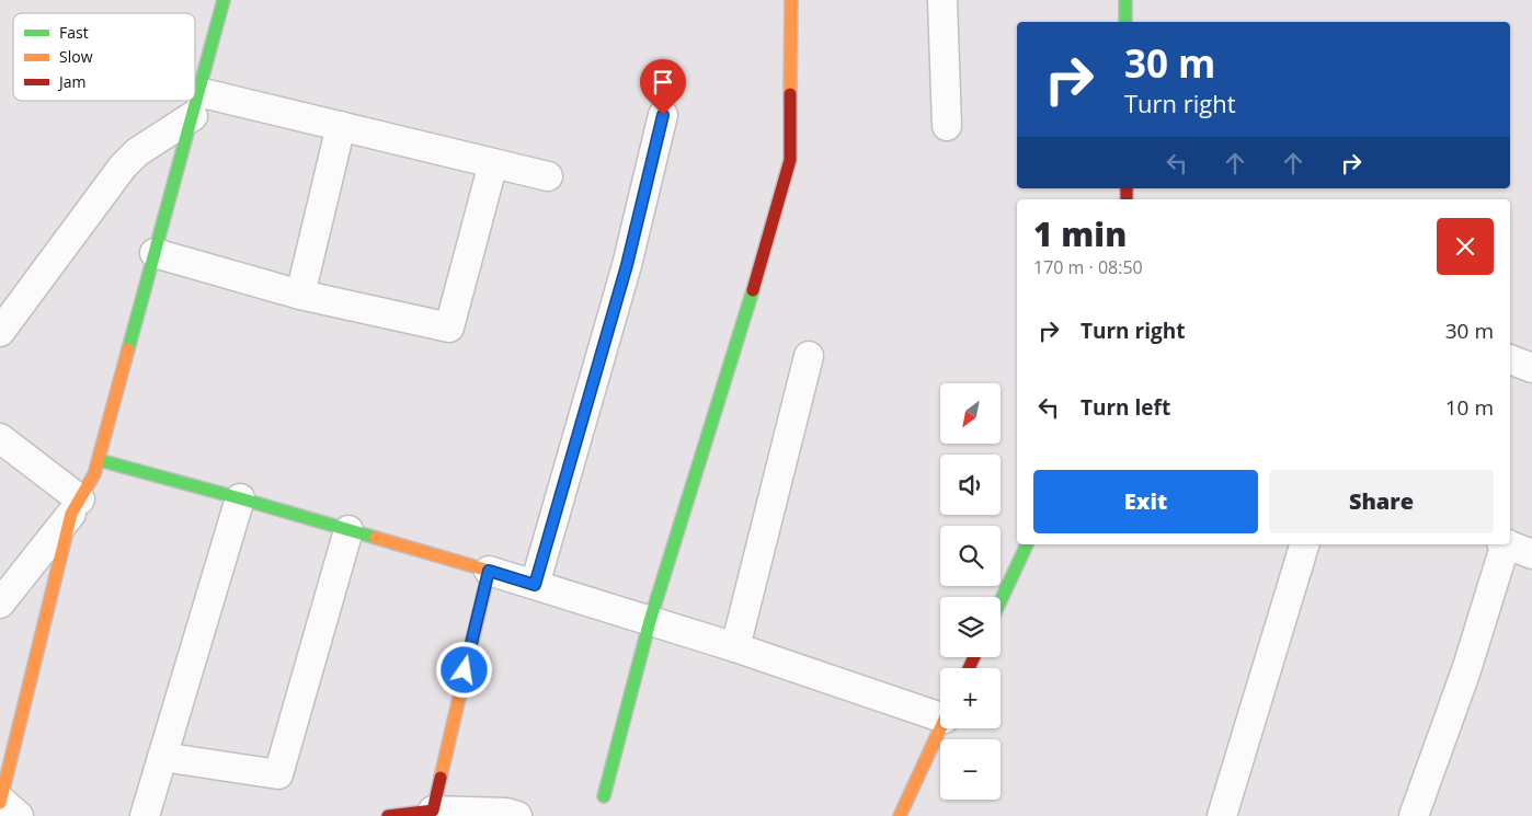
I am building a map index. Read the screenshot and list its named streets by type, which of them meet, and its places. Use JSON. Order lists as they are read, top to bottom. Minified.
{"legend":["Fast","Slow","Jam"],"north":"bottom left","page":{"turn":["30 m","Turn right"],"heading":["1 min","170 m · 08:50"],"list":[{"name":"Turn right","value":"30 m"},{"name":"Turn left","value":"10 m"}],"map_buttons":["+","−"],"buttons":["Exit","Share"]}}
